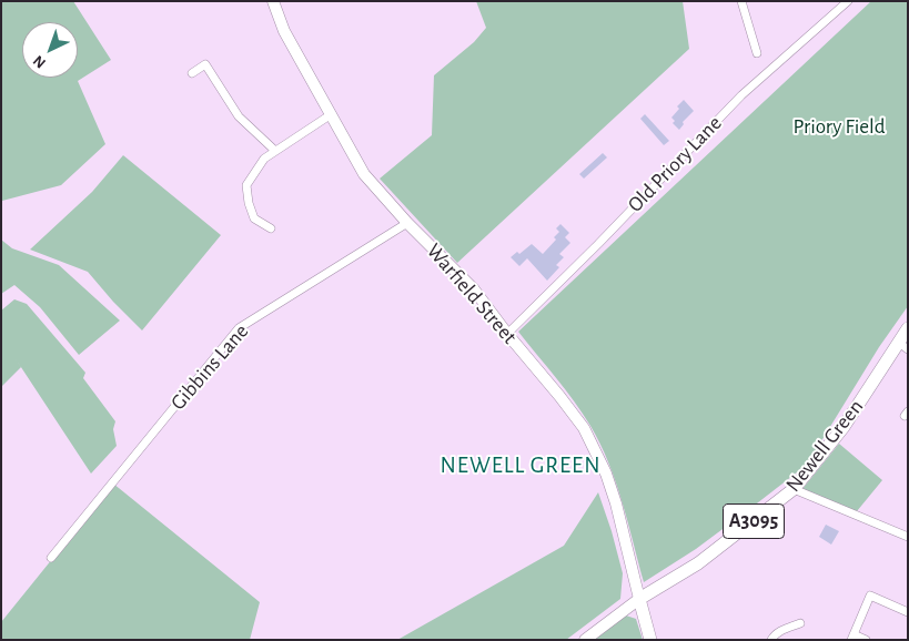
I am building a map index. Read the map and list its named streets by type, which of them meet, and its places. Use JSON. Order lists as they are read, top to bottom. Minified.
{"streets":{"main road":["Warfield Street","Newell Green","A3095"],"street":["Old Priory Lane","Gibbins Lane"]},"crossings":[["Old Priory Lane","Warfield Street"],["Warfield Street","Gibbins Lane"],["Warfield Street","Newell Green"]],"districts":["NEWELL GREEN"],"parks":["Priory Field"],"north":"bottom left"}
